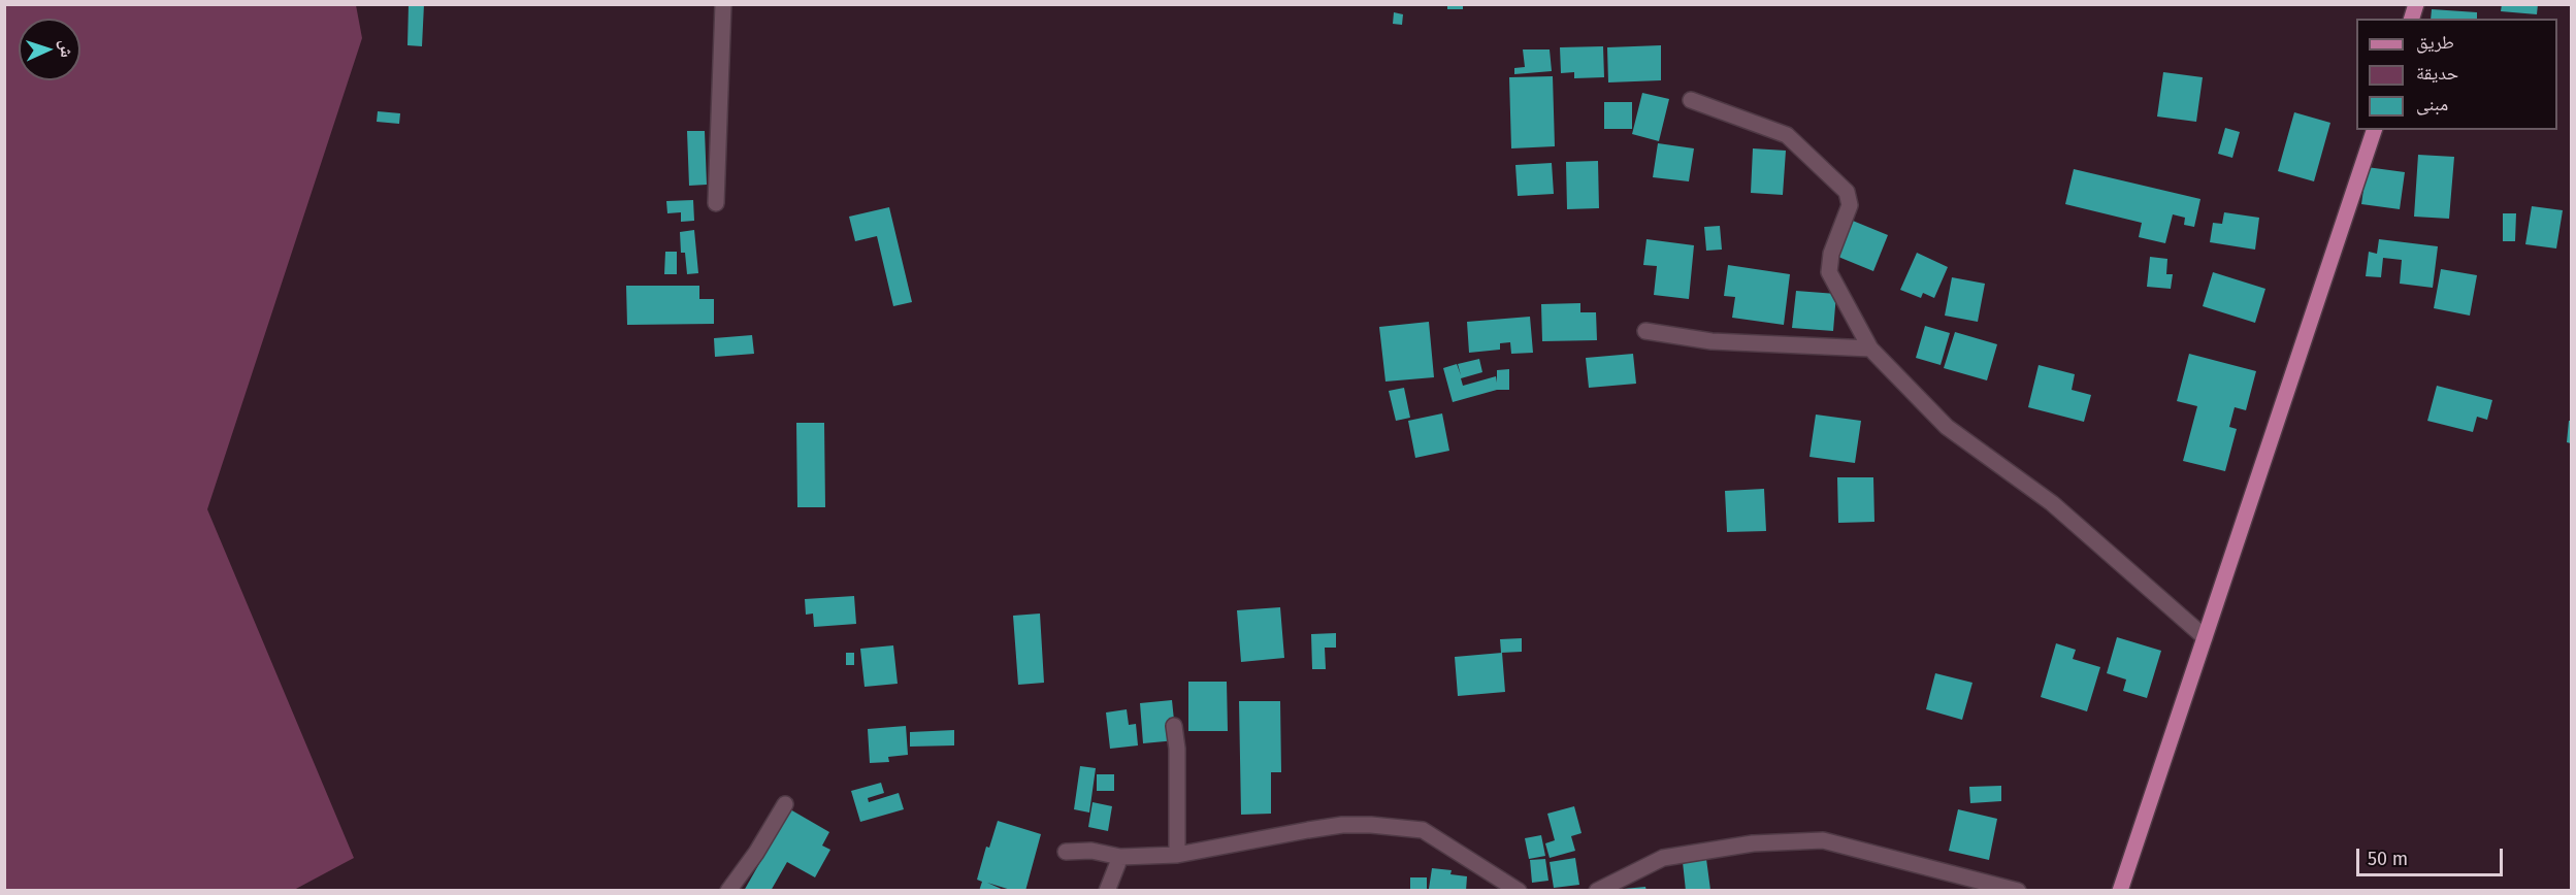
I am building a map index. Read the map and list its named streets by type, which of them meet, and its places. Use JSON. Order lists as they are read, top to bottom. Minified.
{"legend":["طريق","حديقة","مبنى"],"scale_bar":"50 m","north":"right"}
